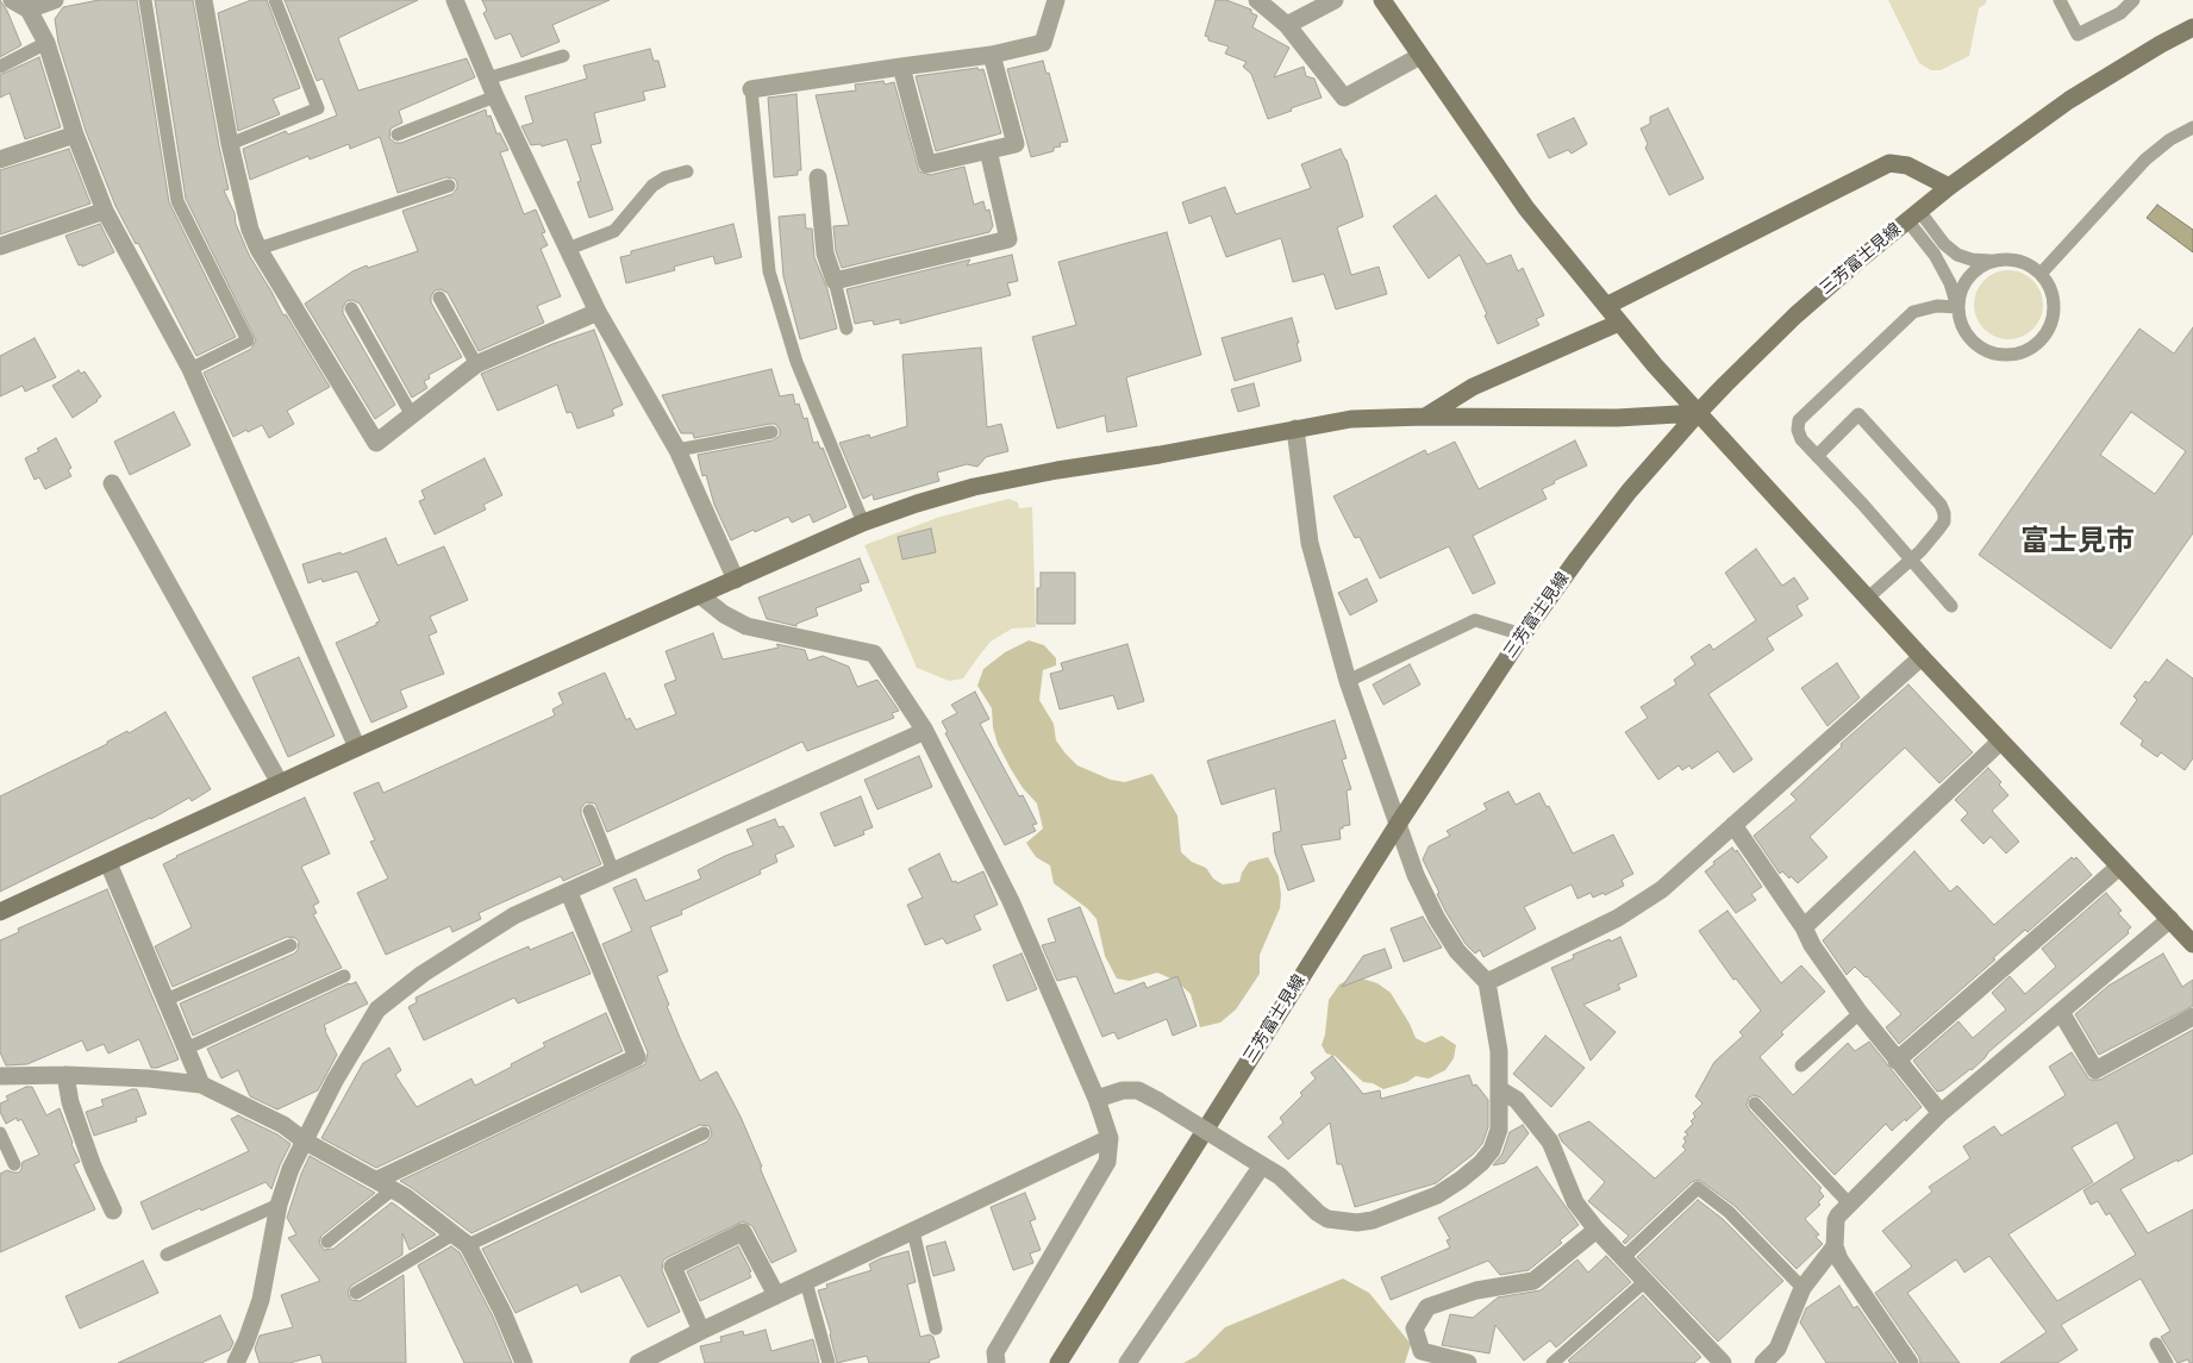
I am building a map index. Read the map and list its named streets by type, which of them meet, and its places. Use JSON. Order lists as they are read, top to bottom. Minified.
{"streets":{"street":["三芳富士見線"]},"districts":["富士見市"]}
